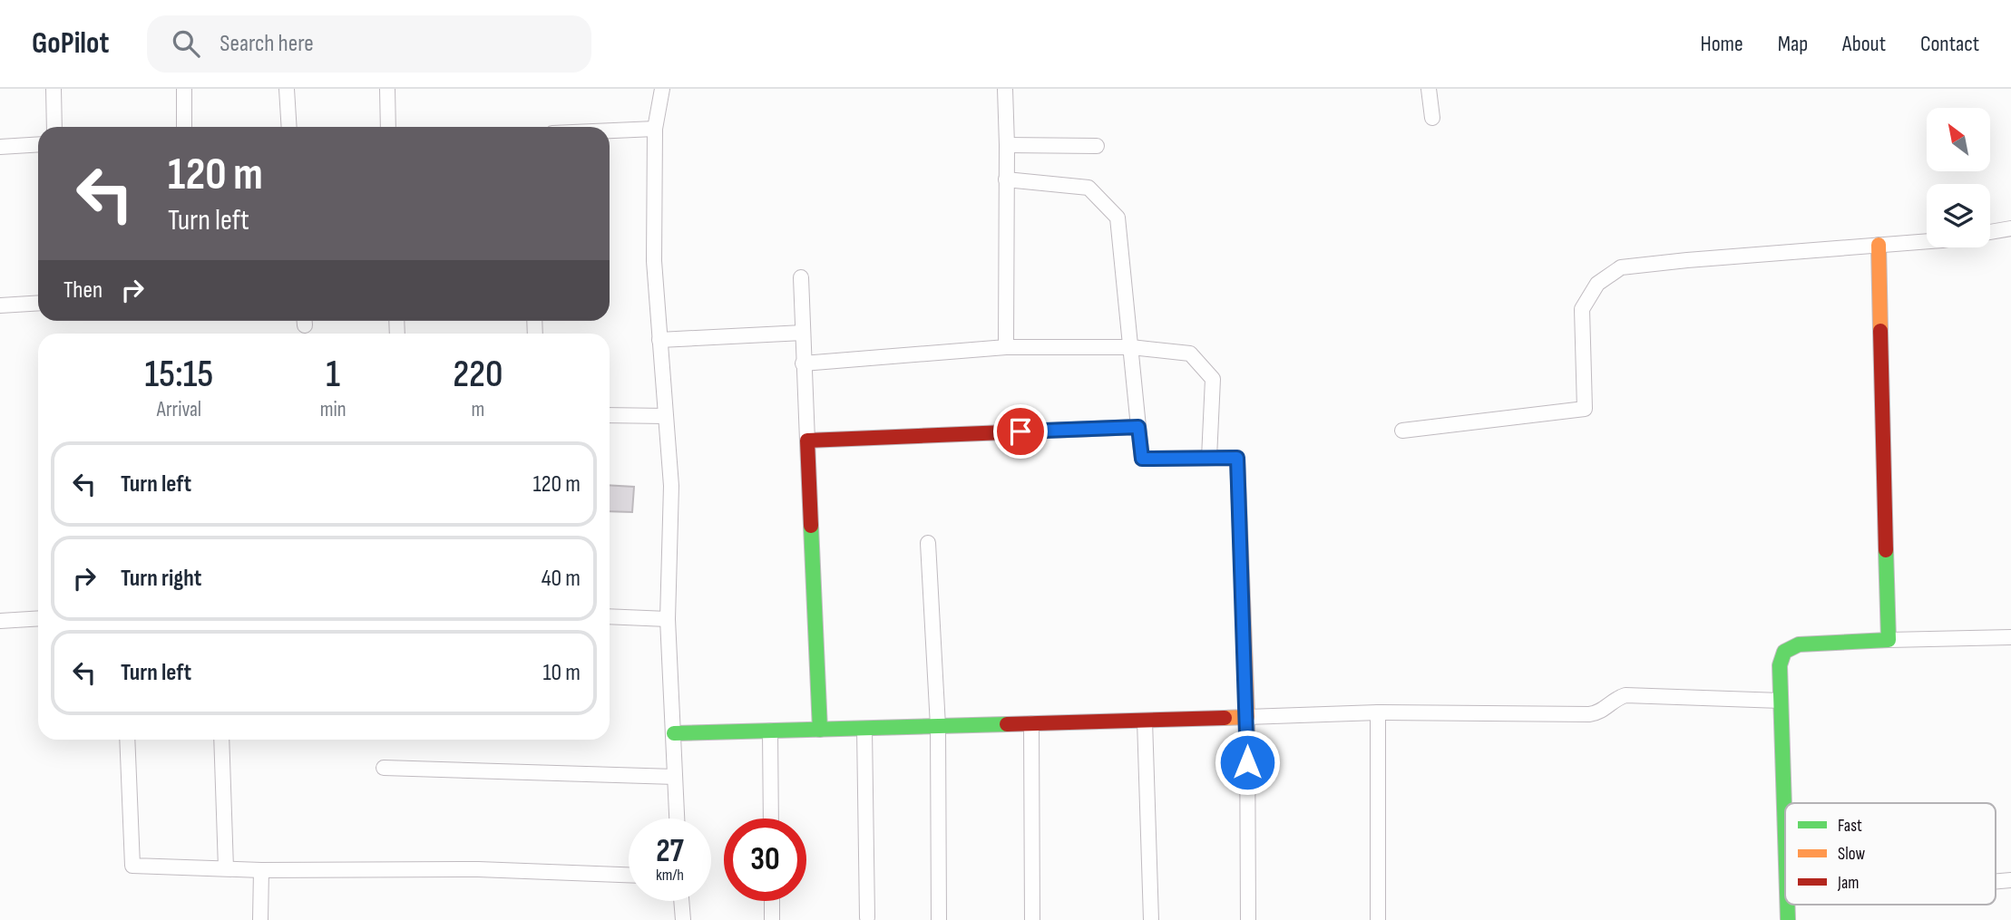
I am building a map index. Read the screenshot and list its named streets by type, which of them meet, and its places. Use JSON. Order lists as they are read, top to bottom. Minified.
{"legend":["Fast","Slow","Jam"],"north":"top left","page":{"header":"GoPilot","search":"Search here","nav":["Home","Map","About","Contact"],"turn":["120 m","Turn left"],"then":"Then","eta":["15:15","Arrival","1","min","220","m"],"list":[{"name":"Turn left","value":"120 m"},{"name":"Turn right","value":"40 m"},{"name":"Turn left","value":"10 m"}],"speed":"27 km/h","limit":"30"}}
